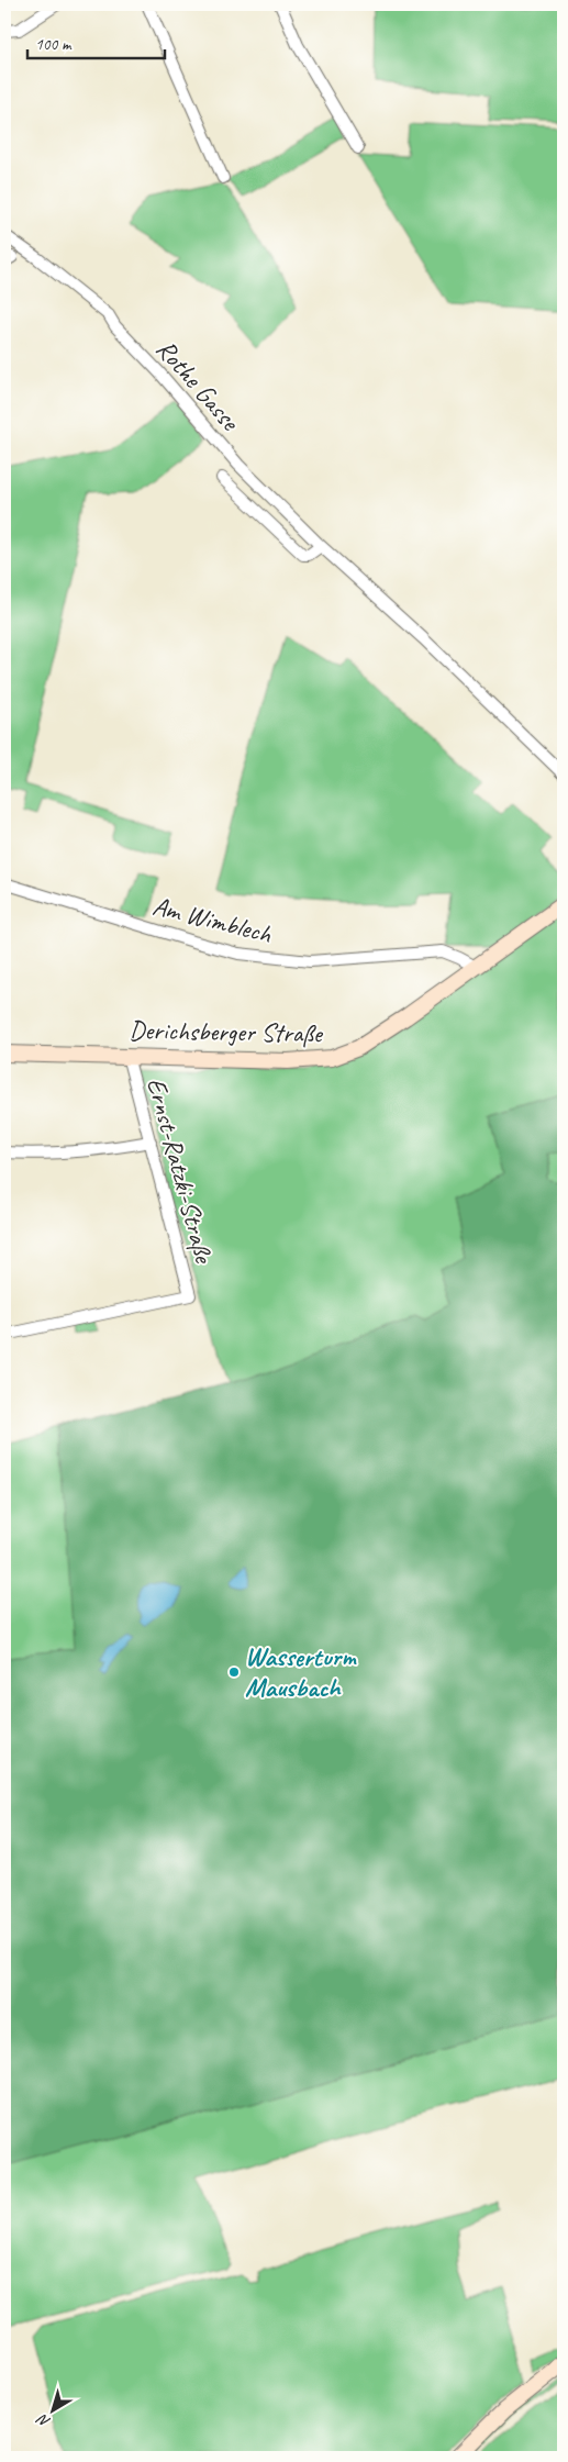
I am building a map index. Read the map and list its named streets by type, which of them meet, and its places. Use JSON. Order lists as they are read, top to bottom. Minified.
{"streets":{"street":["Rothe Gasse","Am Wimblech","Derichsberger Straße","Ernst-Ratzki-Straße"]},"crossings":[["Am Wimblech","Derichsberger Straße"],["Derichsberger Straße","Ernst-Ratzki-Straße"]],"places":["Wasserturm Mausbach"],"scale_bar":"100 m","north":"bottom left"}
